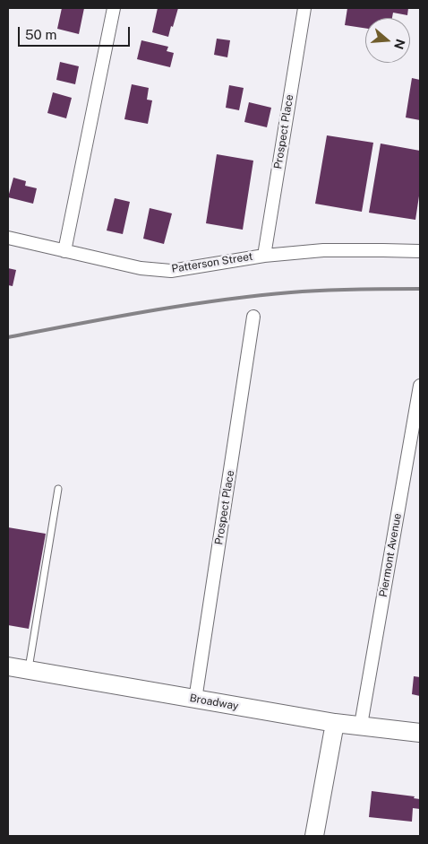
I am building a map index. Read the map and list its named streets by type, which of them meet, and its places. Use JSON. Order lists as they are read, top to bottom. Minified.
{"streets":{"street":["Prospect Place","Patterson Street","Piermont Avenue","Broadway"]},"crossings":[["Prospect Place","Patterson Street"],["Prospect Place","Broadway"],["Piermont Avenue","Broadway"]],"scale_bar":"50 m","north":"right"}
